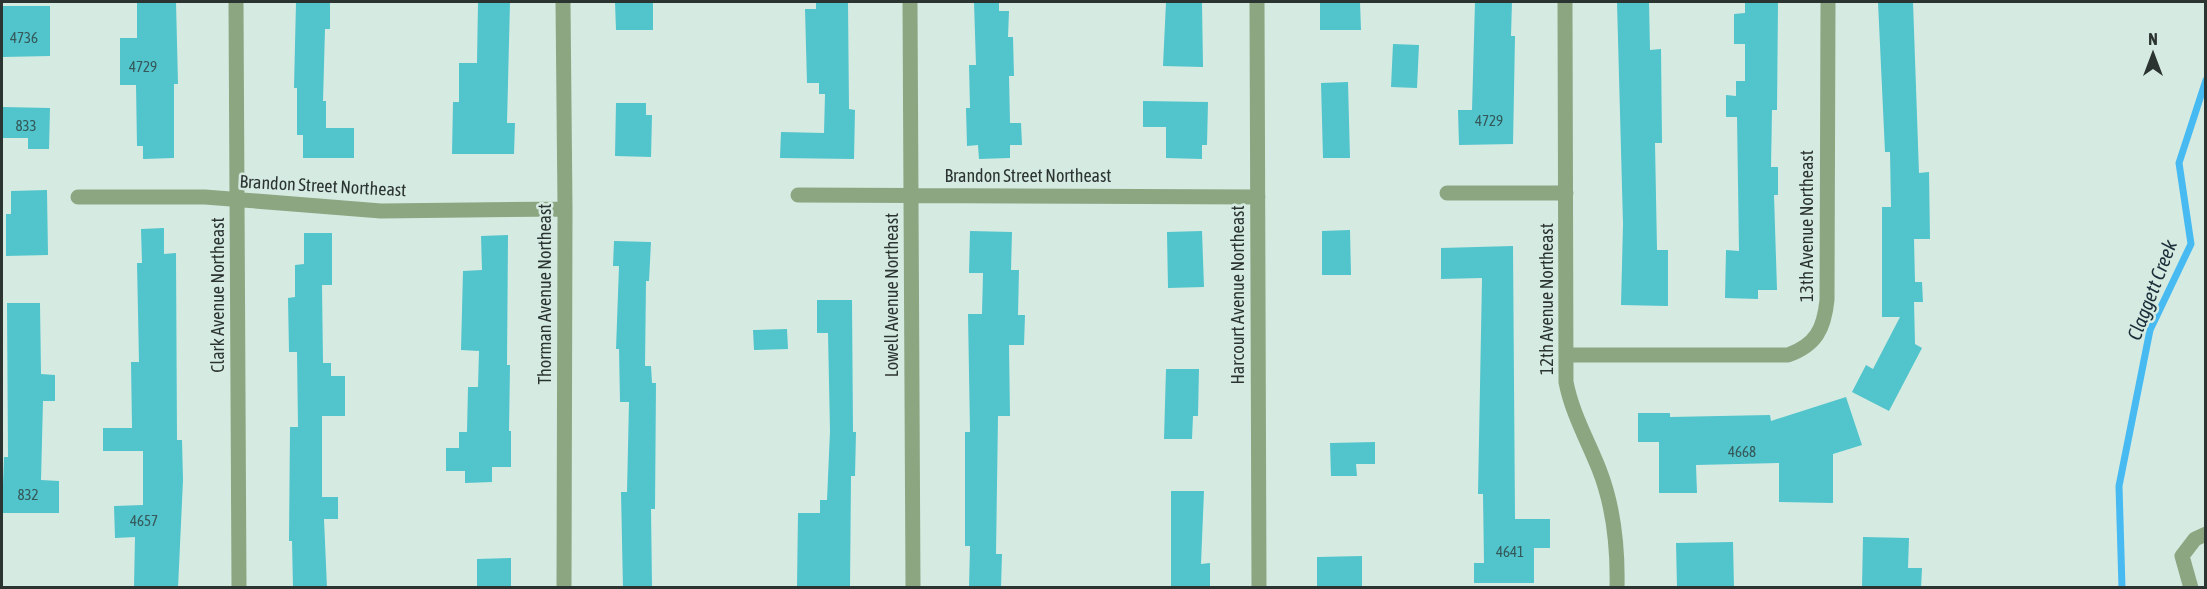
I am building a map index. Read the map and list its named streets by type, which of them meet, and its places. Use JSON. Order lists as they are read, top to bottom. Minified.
{"streets":{"street":["Brandon Street Northeast","13th Avenue Northeast","Thorman Avenue Northeast","Clark Avenue Northeast","Lowell Avenue Northeast","Harcourt Avenue Northeast","12th Avenue Northeast"]},"crossings":[["Brandon Street Northeast","Thorman Avenue Northeast"],["Brandon Street Northeast","Clark Avenue Northeast"],["Brandon Street Northeast","Lowell Avenue Northeast"],["Brandon Street Northeast","Harcourt Avenue Northeast"],["13th Avenue Northeast","12th Avenue Northeast"]],"water":["Claggett Creek"],"house_numbers":["4736","4729","4729","833","4668","832","4657","4641"],"north":"top"}
